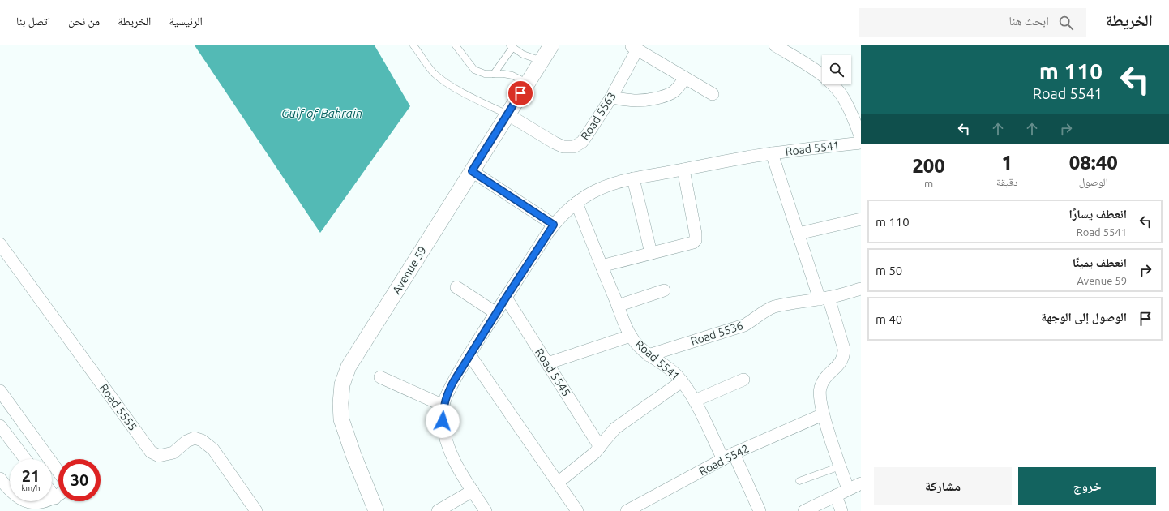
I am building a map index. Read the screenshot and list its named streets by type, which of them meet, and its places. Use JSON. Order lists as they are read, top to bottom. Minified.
{"streets":{"street":["Road 5563","Road 5541","Avenue 59","Road 5536","Road 5545","Road 5555","Road 5542"]},"crossings":[["Road 5563","Avenue 59"],["Road 5541","Road 5536"],["Road 5541","Road 5545"],["Road 5541","Road 5542"]],"water":["Gulf of Bahrain"],"page":{"header":"الخريطة","search":"ابحث هنا","nav":["الرئيسية","الخريطة","من نحن","اتصل بنا"],"turn":["110 m","Road 5541"],"eta":["08:40","الوصول","1","دقيقة","200","m"],"list":[{"name":"انعطف يسارًا","note":"Road 5541","value":"110 m"},{"name":"انعطف يمينًا","note":"Avenue 59","value":"50 m"},{"name":"الوصول إلى الوجهة","value":"40 m"}],"speed":"21 km/h","limit":"30","buttons":["خروج","مشاركة"]}}
